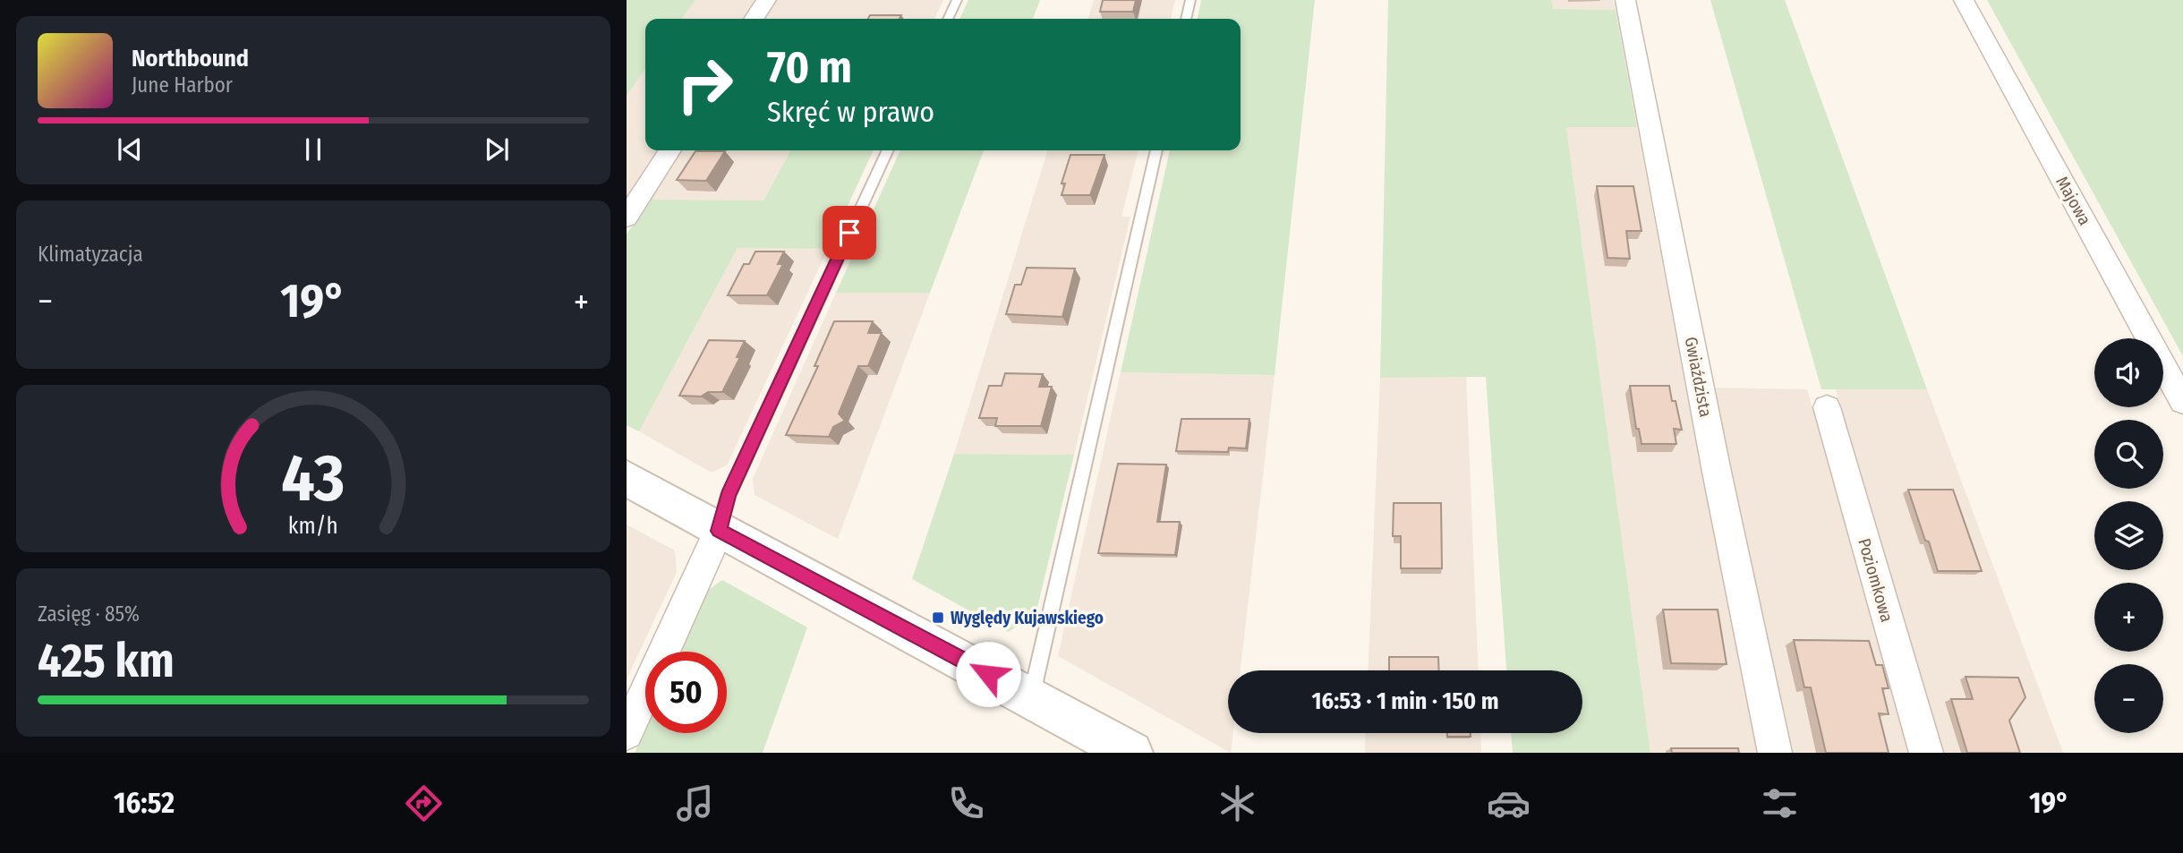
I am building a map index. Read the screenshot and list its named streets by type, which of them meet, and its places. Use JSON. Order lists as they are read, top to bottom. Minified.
{"streets":{"street":["Majowa","Gwiaździsta","Poziomkowa"]},"places":{"transit":["Wyględy Kujawskiego"]},"page":{"turn":["70 m","Skręć w prawo"],"song":["Northbound","June Harbor"],"tile":["Klimatyzacja",["Zasięg · 85%","425 km"]],"heat":["−","19°","+"],"map_buttons":["+","−"],"limit":"50","trip":"16:53 · 1 min · 150 m","tabs":["16:52","19°"],"gauge":["43","km/h"]}}
